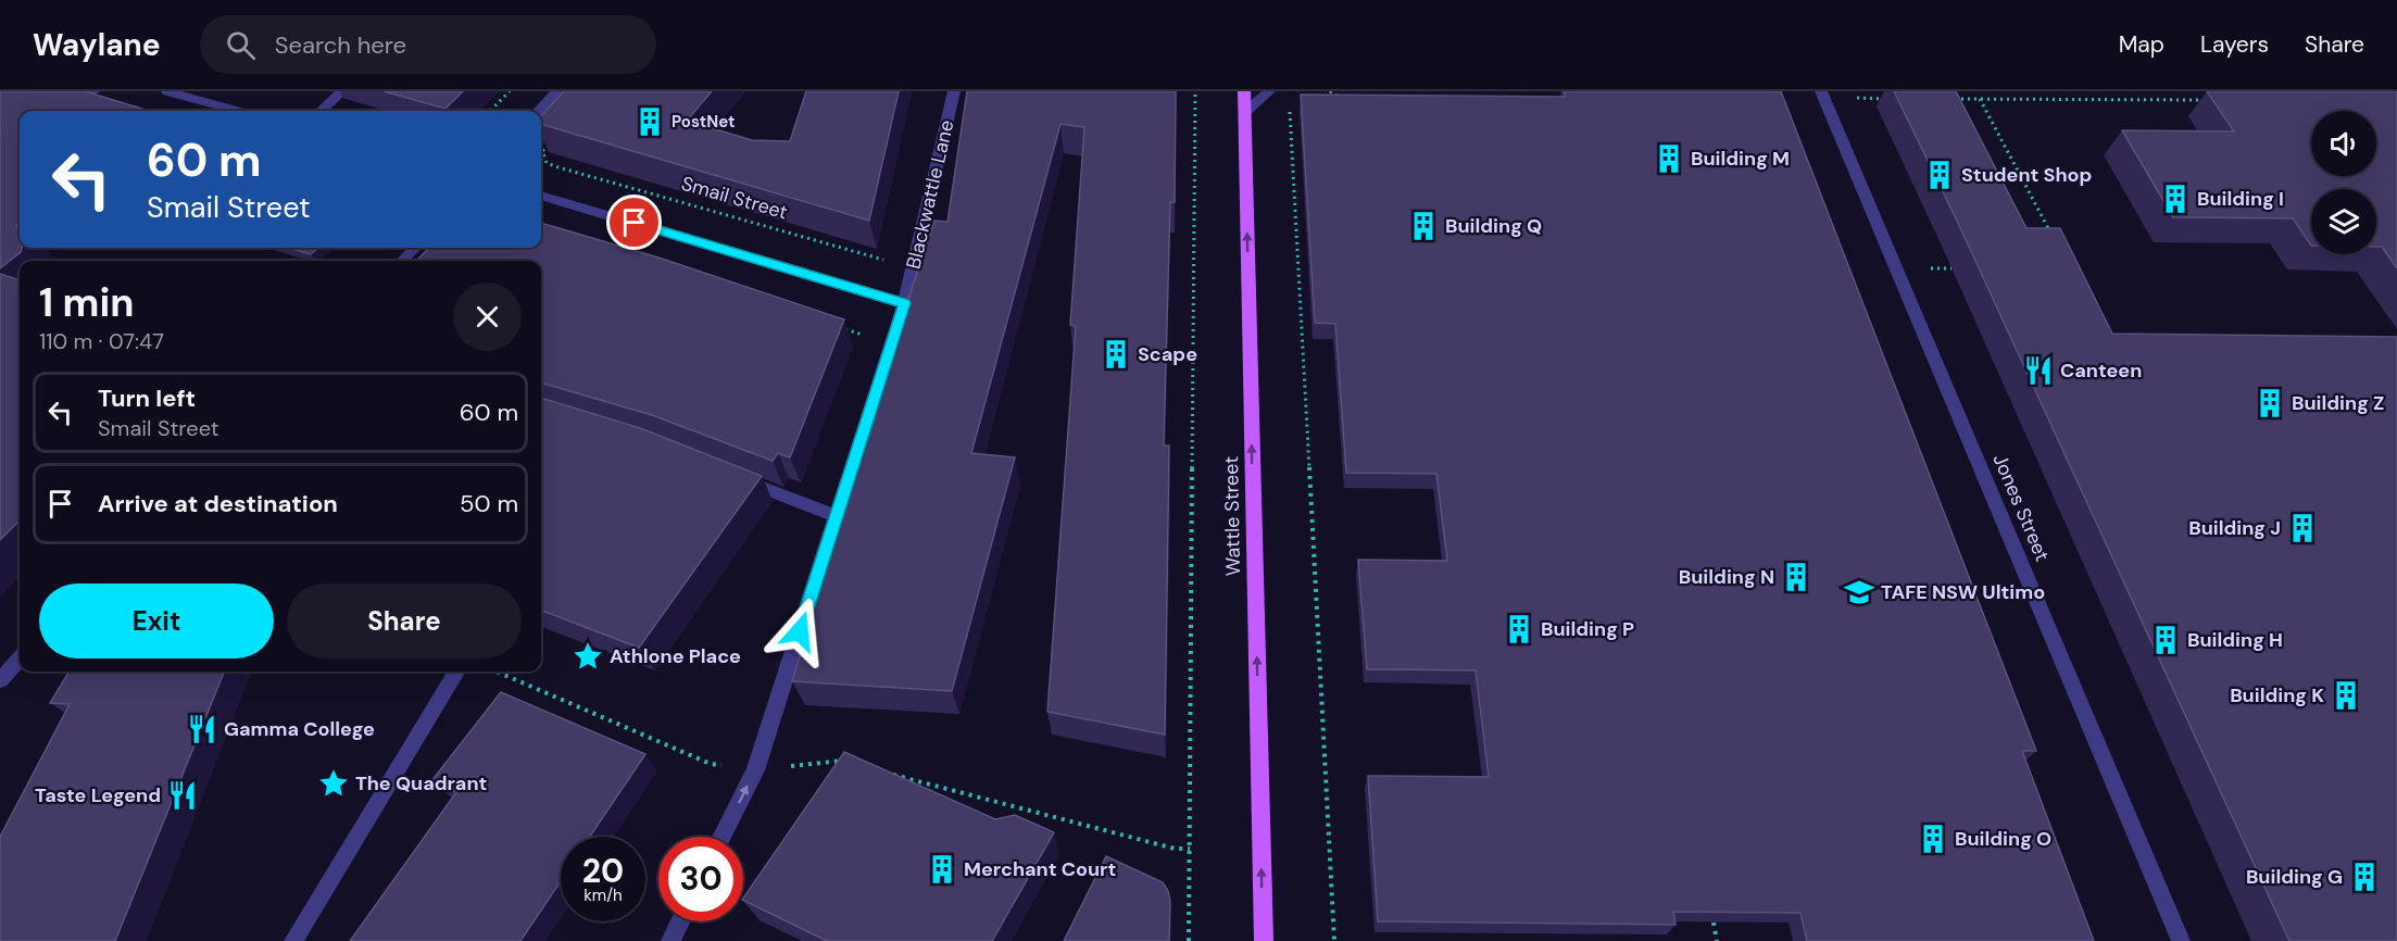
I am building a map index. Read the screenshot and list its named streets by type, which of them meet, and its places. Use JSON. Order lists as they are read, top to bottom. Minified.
{"streets":{"main road":["Wattle Street"],"street":["Blackwattle Lane","Jones Street"],"path":["Smail Street"]},"crossings":[["Blackwattle Lane","Smail Street"]],"one_way":["Wattle Street"],"places":{"building":["PostNet","Building M","Student Shop","Building I","Building Q","Scape","Building Z","Building J","Building N","Building P","Building H","Building K","Building O","Merchant Court","Building G"],"restaurant":["Canteen","Gamma College","Taste Legend"],"school or university":["TAFE NSW Ultimo"],"place":["Athlone Place","The Quadrant"]},"page":{"header":"Waylane","search":"Search here","nav":["Map","Layers","Share"],"turn":["60 m","Smail Street"],"heading":["1 min","110 m · 07:47"],"list":[{"name":"Turn left","note":"Smail Street","value":"60 m"},{"name":"Arrive at destination","value":"50 m"}],"buttons":["Exit","Share"],"speed":"20 km/h","limit":"30"}}
